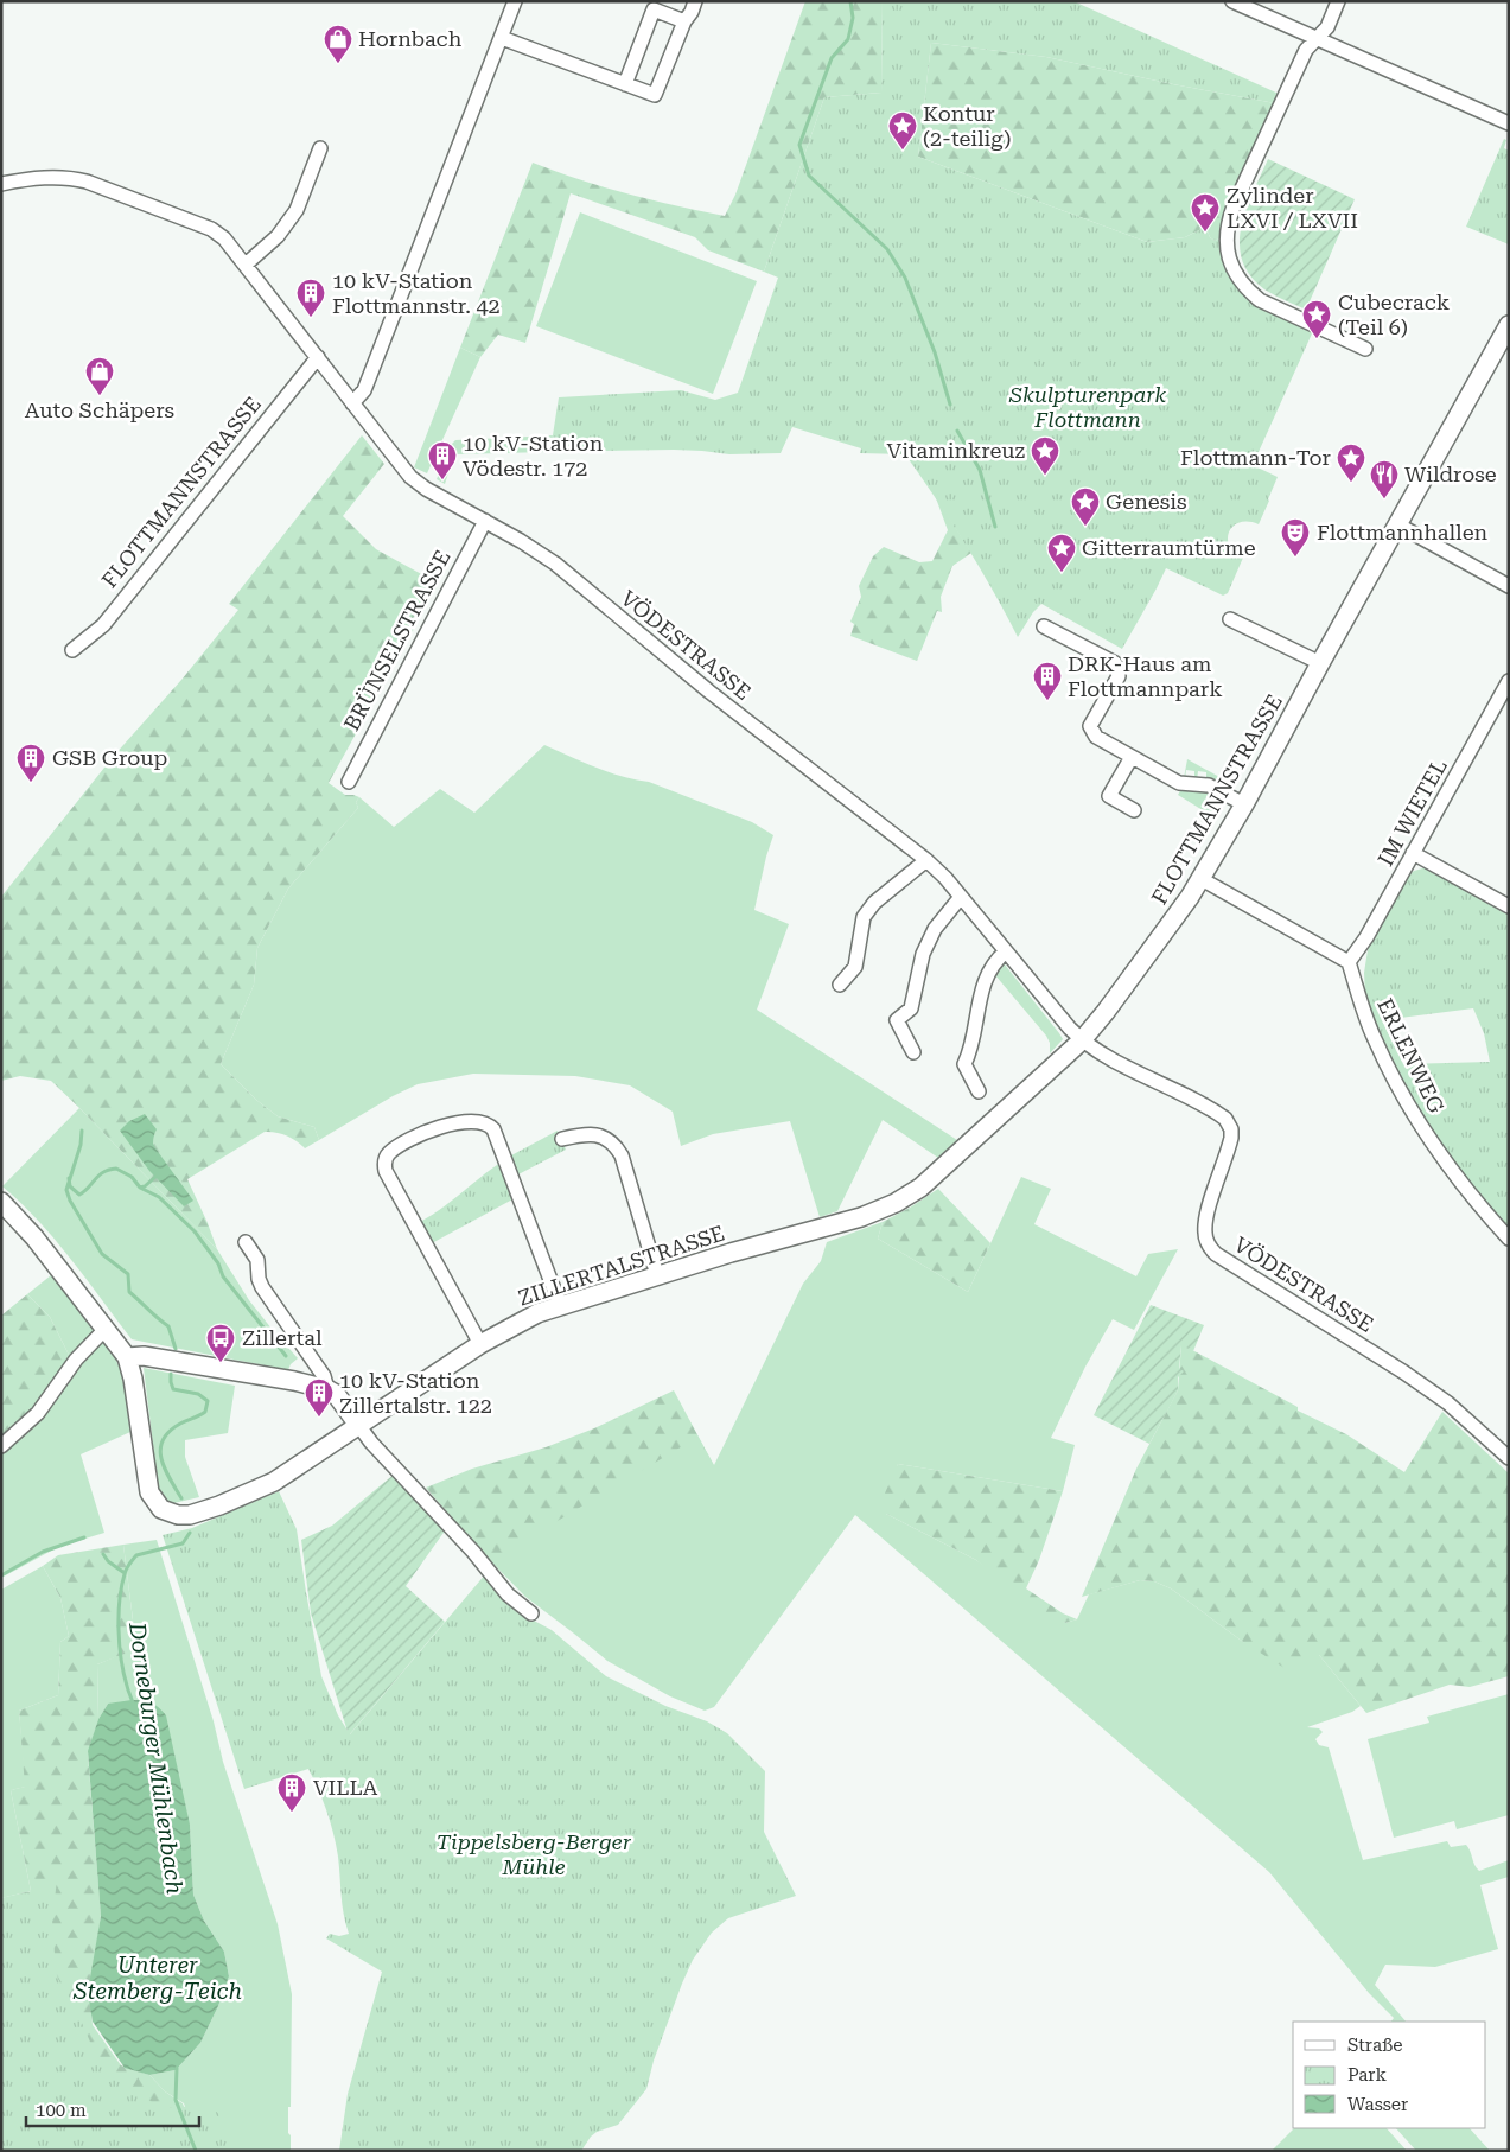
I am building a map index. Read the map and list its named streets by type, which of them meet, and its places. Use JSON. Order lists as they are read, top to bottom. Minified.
{"streets":{"street":["FLOTTMANNSTRASSE","BRÜNSELSTRASSE","VÖDESTRASSE","IM WIETEL","ERLENWEG","ZILLERTALSTRASSE"]},"crossings":[["FLOTTMANNSTRASSE","VÖDESTRASSE"],["FLOTTMANNSTRASSE","ZILLERTALSTRASSE"],["BRÜNSELSTRASSE","VÖDESTRASSE"],["VÖDESTRASSE","ZILLERTALSTRASSE"],["IM WIETEL","ERLENWEG"]],"water":["Dorneburger Mühlenbach","Unterer Stemberg-Teich"],"parks":["Skulpturenpark Flottmann","Tippelsberg-Berger Mühle"],"places":{"shop":["Hornbach","Auto Schäpers"],"place":["Kontur (2-teilig)","Zylinder LXVI / LXVII","Cubecrack (Teil 6)","Vitaminkreuz","Flottmann-Tor","Genesis","Gitterraumtürme"],"building":["10 kV-Station Flottmannstr. 42","10 kV-Station Vödestr. 172","DRK-Haus am Flottmannpark","GSB Group","10 kV-Station Zillertalstr. 122","VILLA"],"restaurant":["Wildrose"],"theatre":["Flottmannhallen"],"bus stop":["Zillertal"]},"legend":["Straße","Park","Wasser"],"scale_bar":"100 m"}
